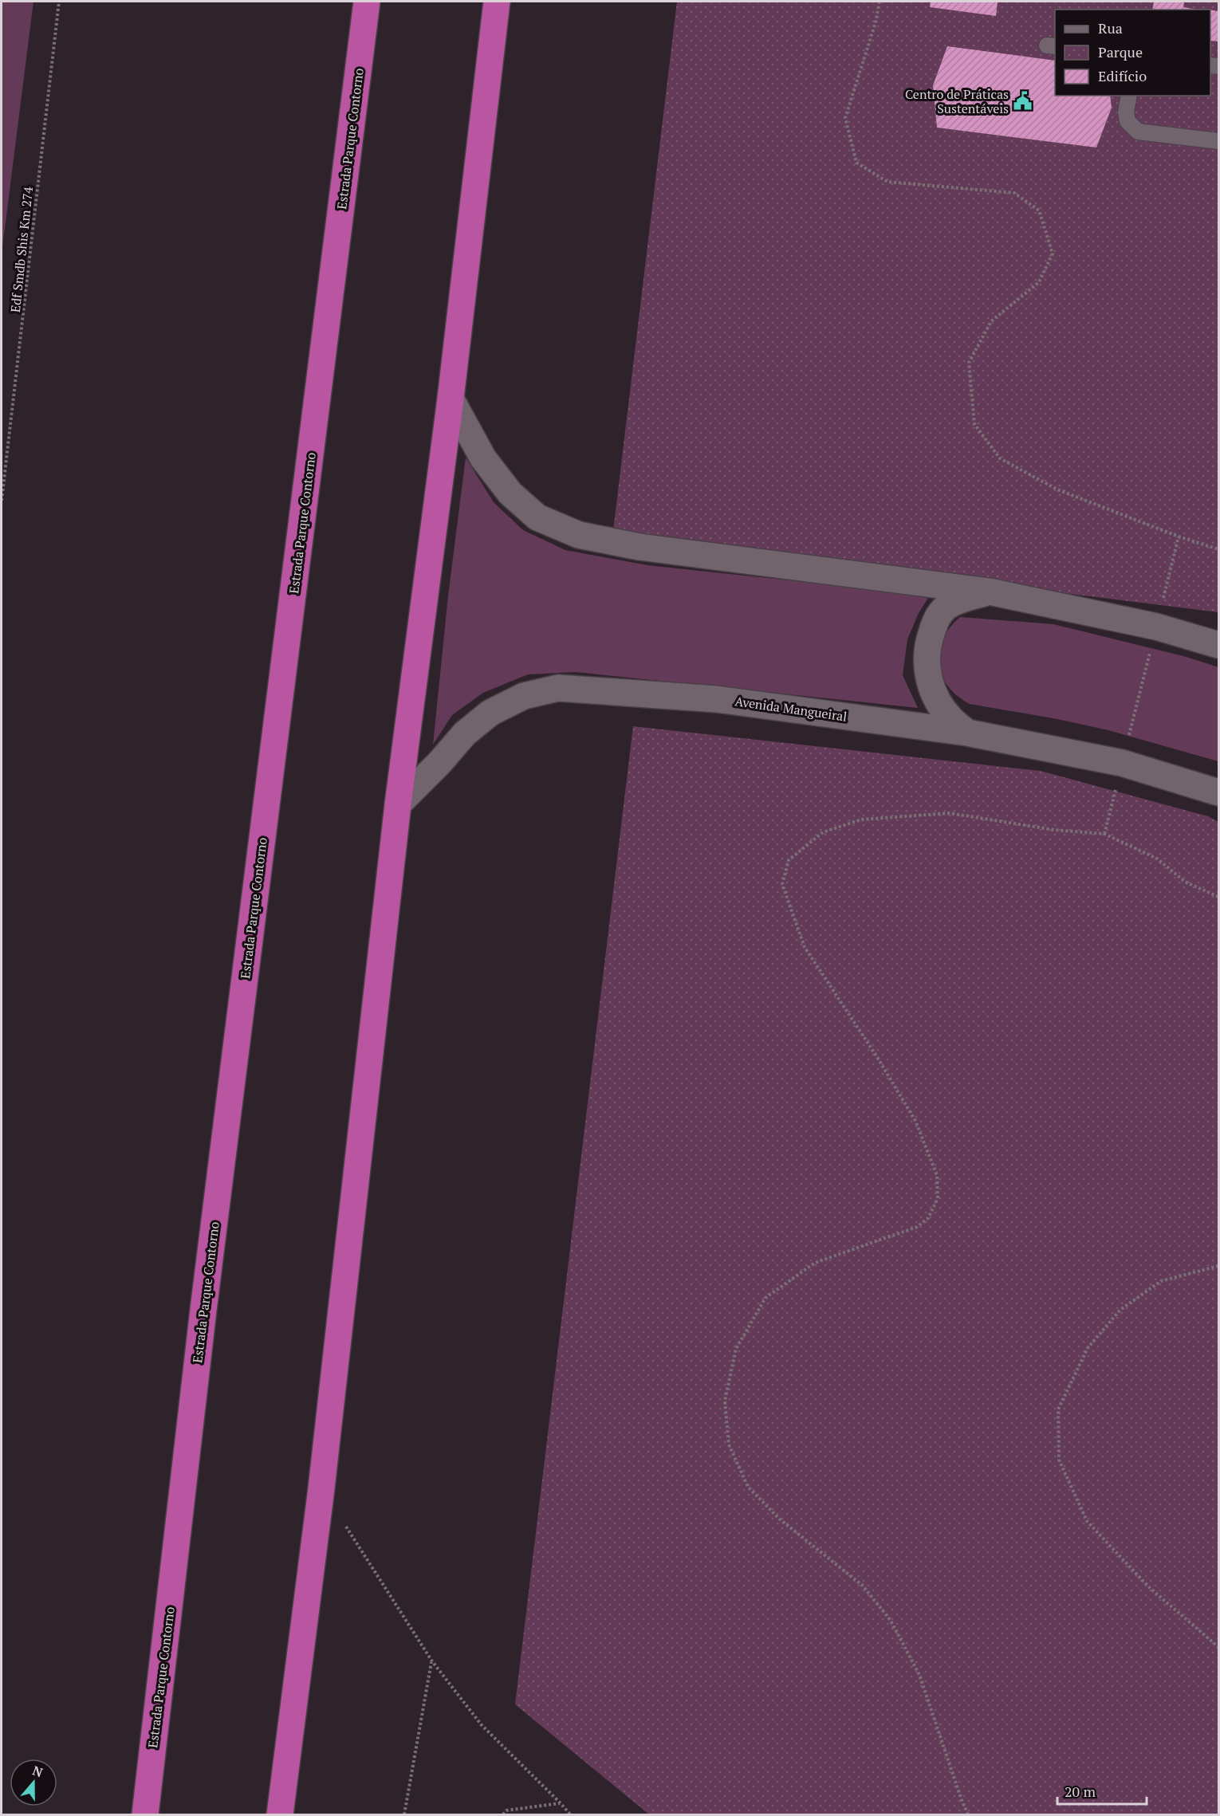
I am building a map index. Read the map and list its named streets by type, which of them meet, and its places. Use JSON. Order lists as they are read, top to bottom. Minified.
{"streets":{"highway":["Estrada Parque Contorno"],"street":["Avenida Mangueiral"],"path":["Edf Smdb Shis Km 274"]},"places":{"public building":["Centro de Práticas Sustentáveis"]},"legend":["Rua","Parque","Edifício"],"scale_bar":"20 m","north":"top"}
